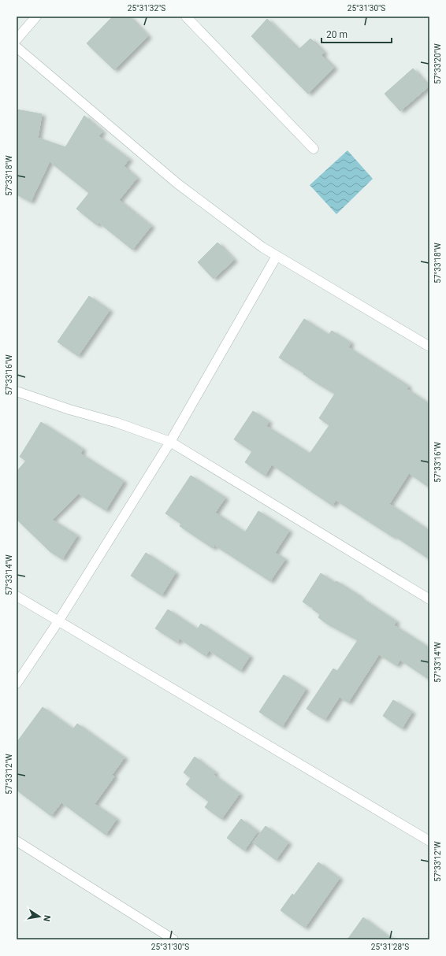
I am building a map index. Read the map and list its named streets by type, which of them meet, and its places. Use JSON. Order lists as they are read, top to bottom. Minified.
{"scale_bar":"20 m","north":"right","coordinates":["25°31'32\"S","25°31'30\"S","57°33'20\"W","57°33'18\"W","57°33'16\"W","57°33'14\"W","57°33'12\"W","25°31'28\"S"]}
